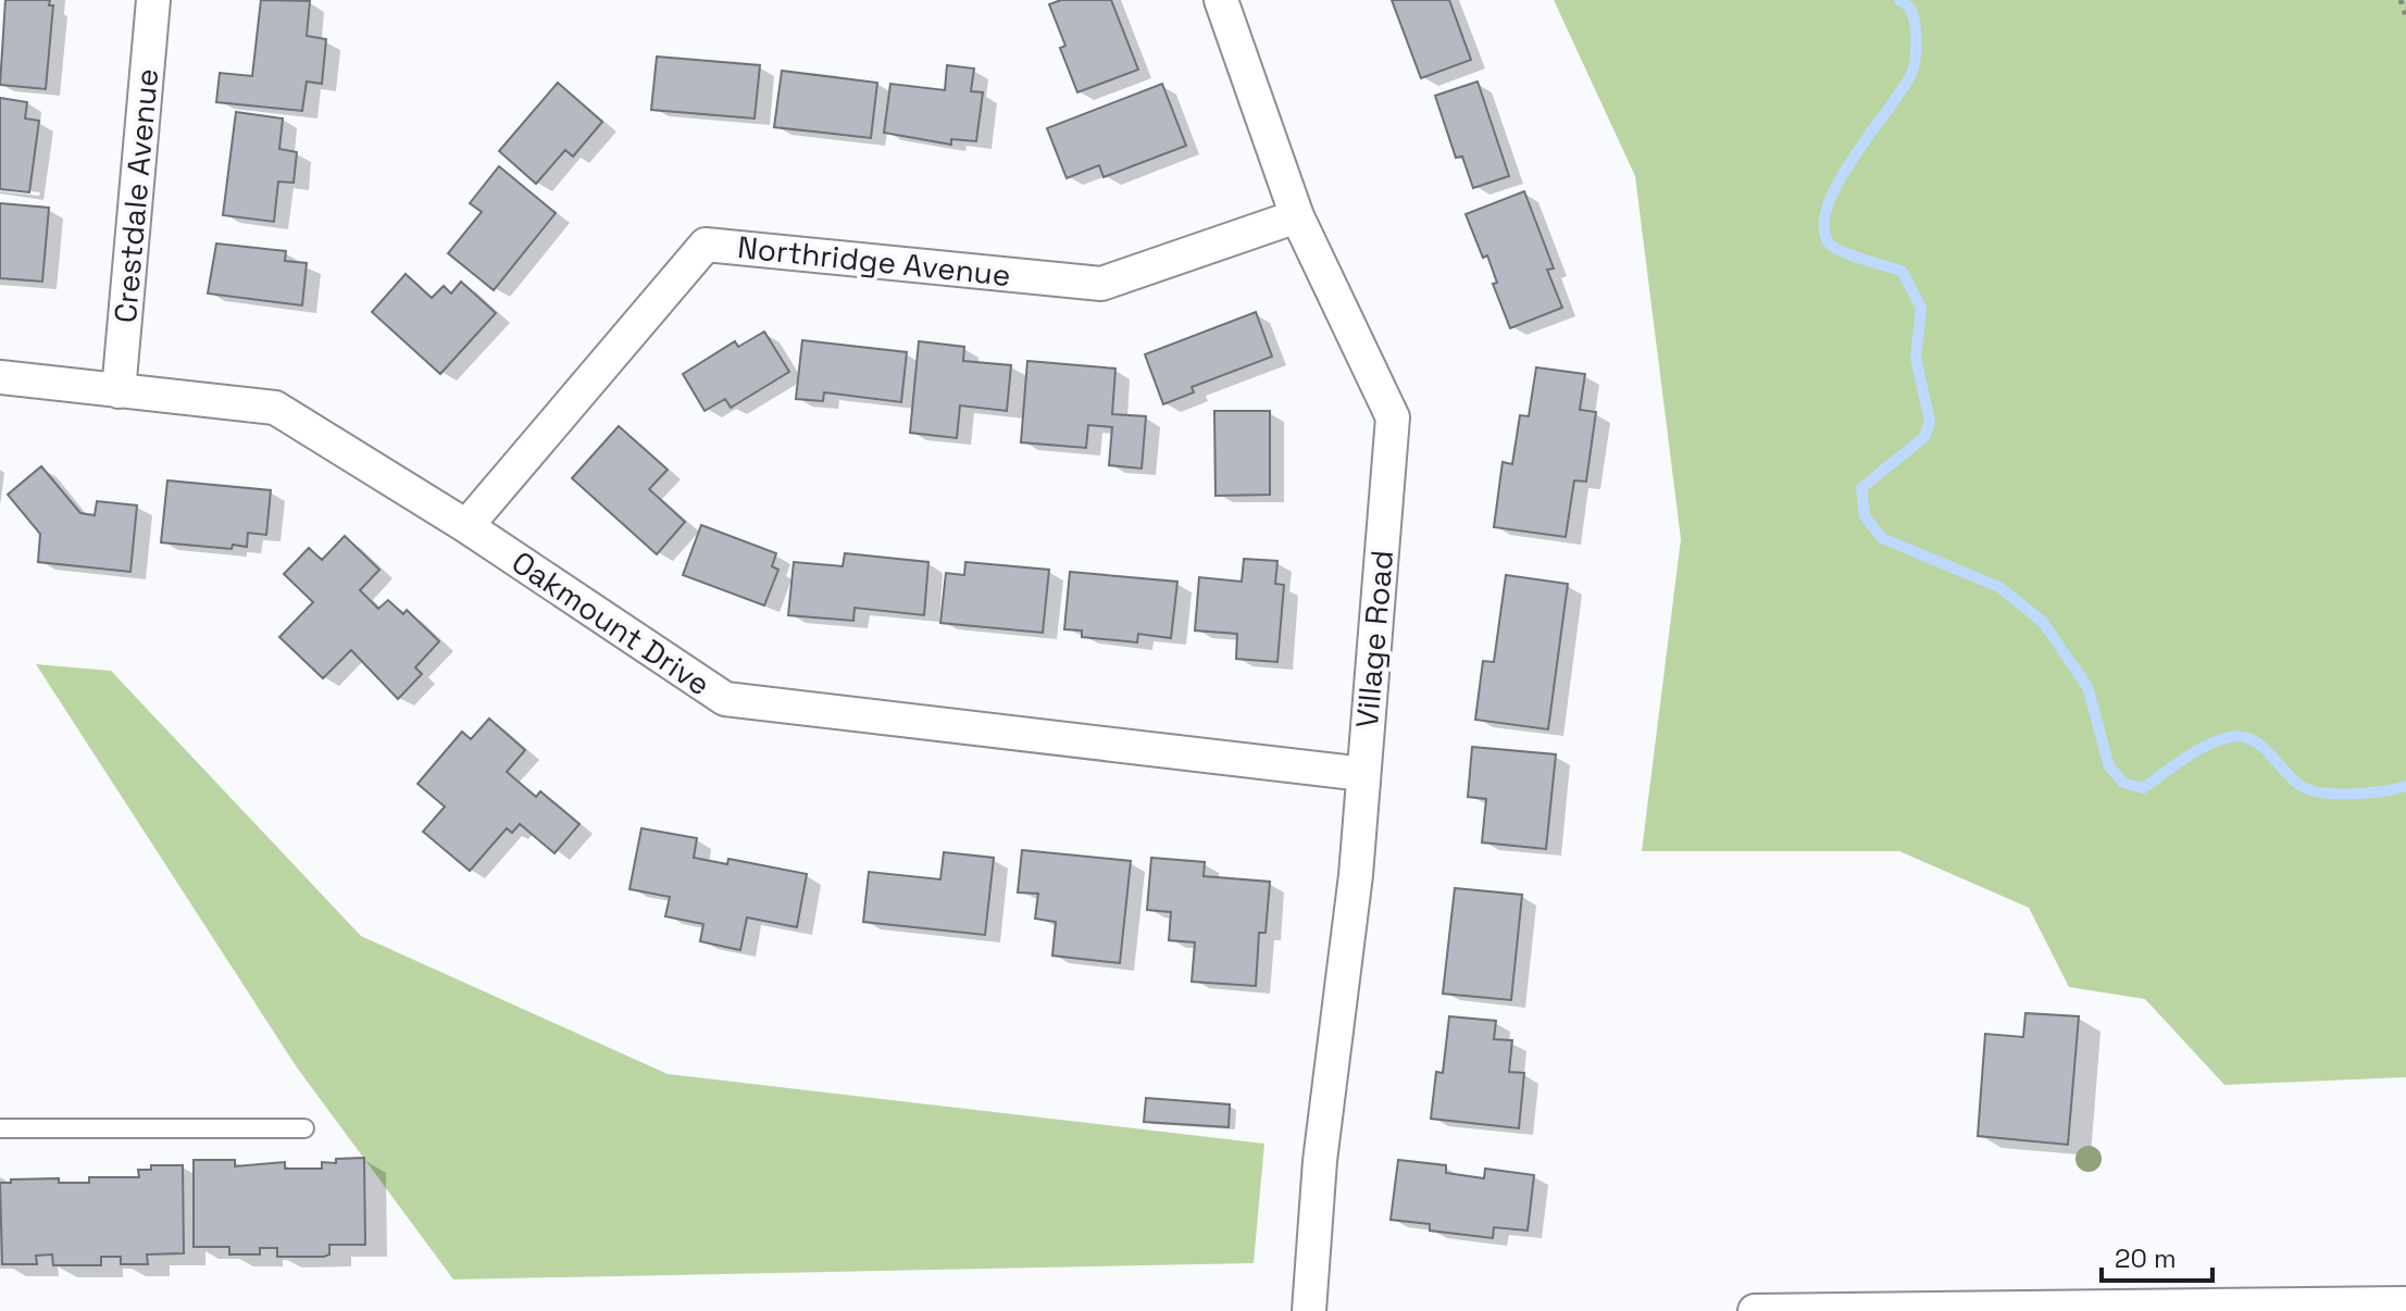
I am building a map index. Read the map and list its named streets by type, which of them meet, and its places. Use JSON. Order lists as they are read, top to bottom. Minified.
{"streets":{"street":["Crestdale Avenue","Northridge Avenue","Oakmount Drive","Village Road"]},"crossings":[["Crestdale Avenue","Oakmount Drive"],["Northridge Avenue","Oakmount Drive"],["Northridge Avenue","Village Road"],["Oakmount Drive","Village Road"]],"scale_bar":"20 m"}
